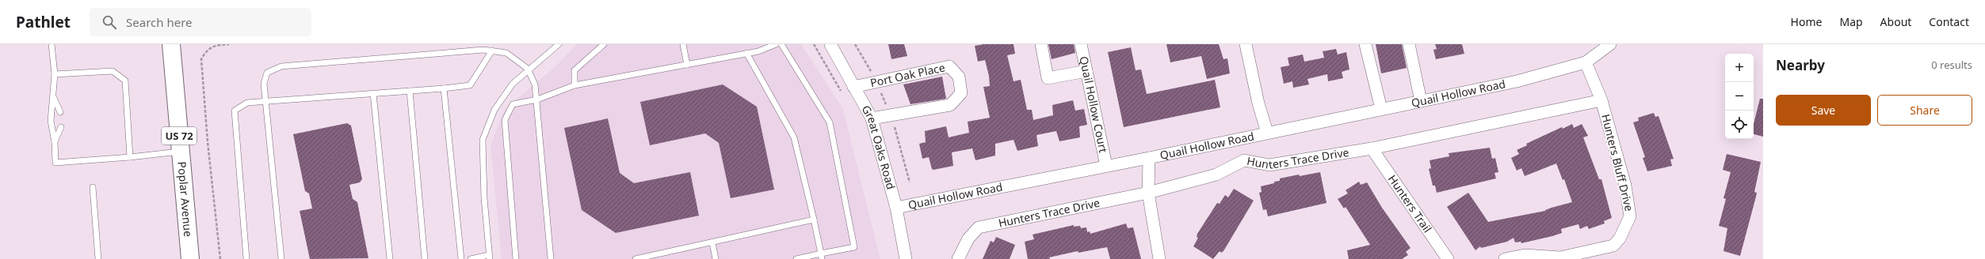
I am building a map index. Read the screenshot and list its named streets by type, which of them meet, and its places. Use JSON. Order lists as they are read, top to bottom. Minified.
{"streets":{"main road":["US 72","Poplar Avenue"],"street":["Port Oak Place","Quail Hollow Road","Quail Hollow Court","Great Oaks Road","Hunters Trace Drive","Hunters Bluff Drive","Hunters Trail"]},"crossings":[["Port Oak Place","Great Oaks Road"],["Quail Hollow Road","Quail Hollow Court"],["Quail Hollow Road","Great Oaks Road"],["Quail Hollow Road","Hunters Bluff Drive"],["Hunters Trace Drive","Hunters Bluff Drive"],["Hunters Trace Drive","Hunters Trail"]],"page":{"header":"Pathlet","search":"Search here","nav":["Home","Map","About","Contact"],"heading":["Nearby","0 results"],"map_buttons":["+","−"],"buttons":["Save","Share"]}}
